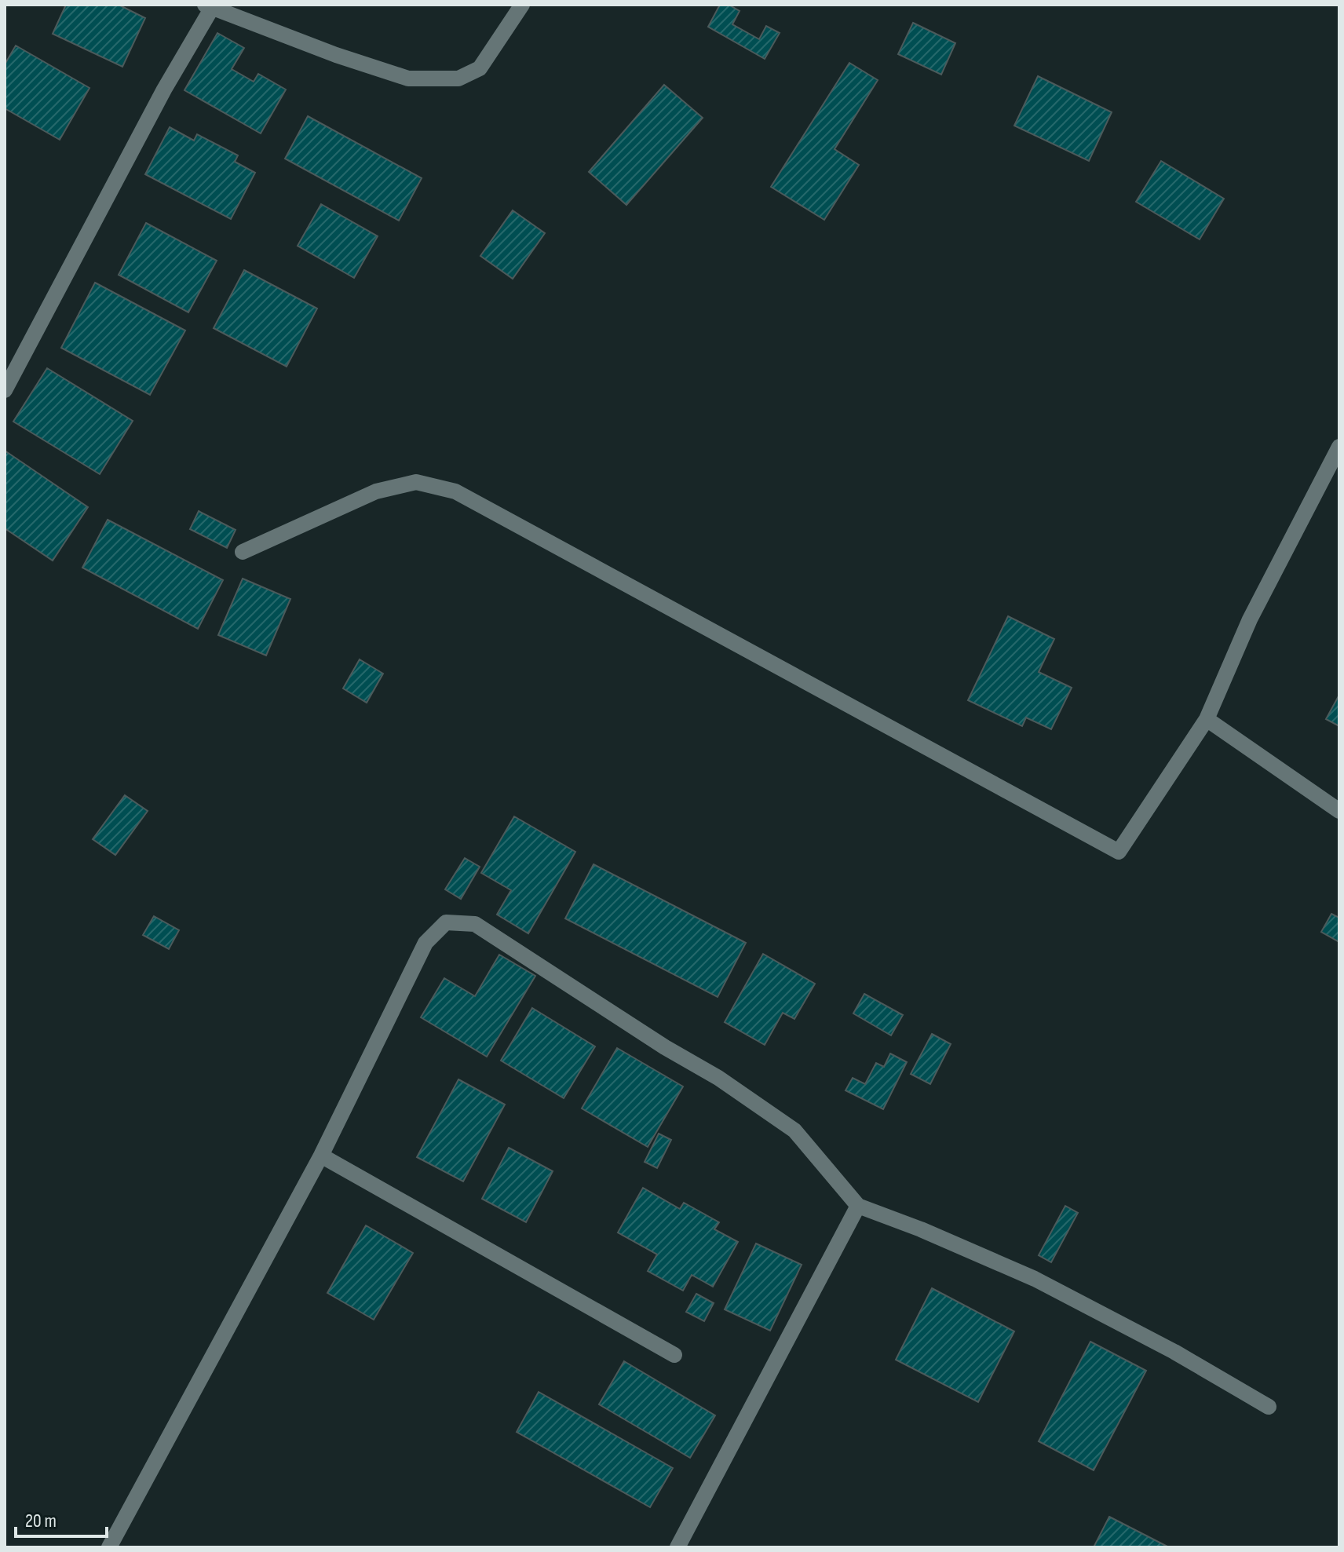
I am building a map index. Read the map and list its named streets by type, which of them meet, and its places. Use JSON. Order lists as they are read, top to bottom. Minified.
{"scale_bar":"20 m"}
